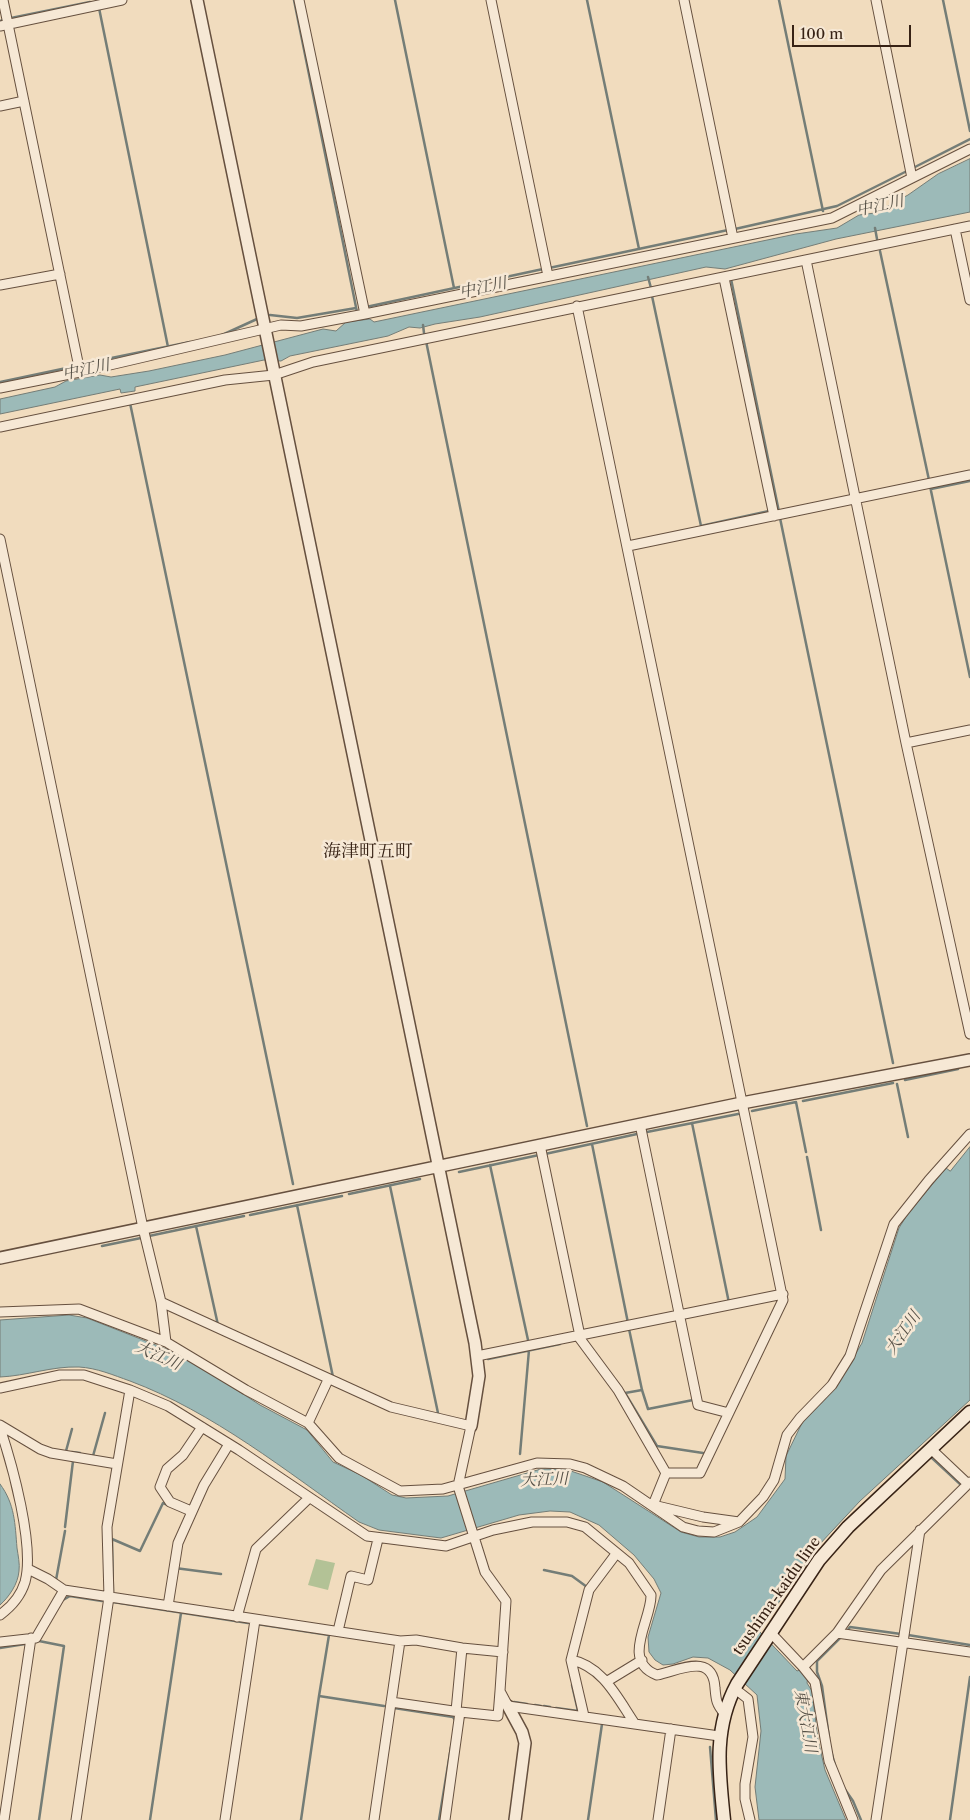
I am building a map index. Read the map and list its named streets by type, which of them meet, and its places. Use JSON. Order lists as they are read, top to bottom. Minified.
{"streets":{"main road":["tsushima-kaidu line"]},"districts":["海津町五町"],"water":["中江川","大江川","東大江川"],"scale_bar":"100 m"}
